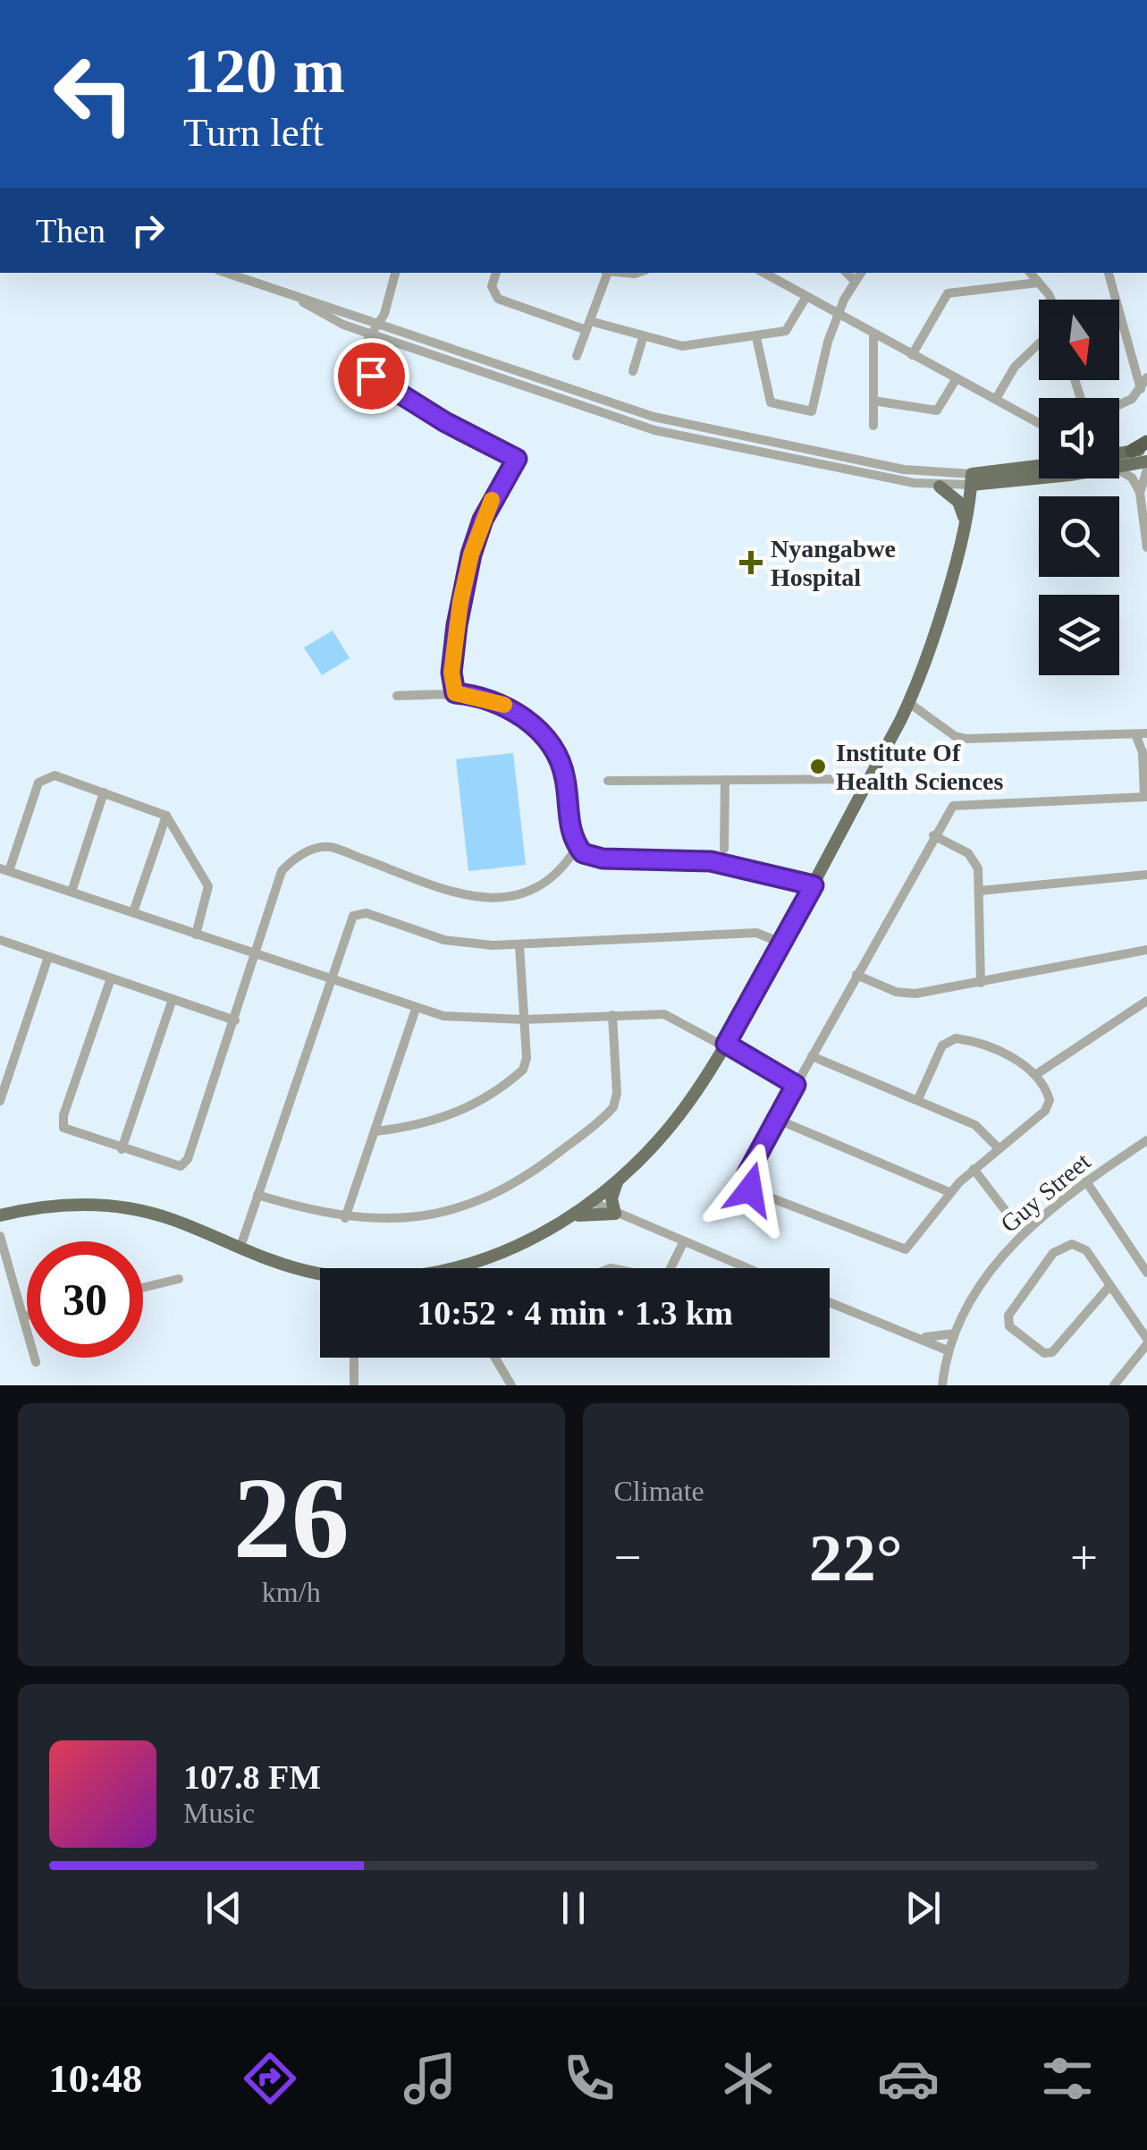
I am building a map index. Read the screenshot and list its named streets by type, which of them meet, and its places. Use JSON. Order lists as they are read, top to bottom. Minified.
{"streets":{"street":["Guy Street"]},"places":{"health":["Nyangabwe Hospital"],"other":["Institute Of Health Sciences"]},"north":"bottom","page":{"turn":["120 m","Turn left"],"then":"Then","limit":"30","trip":"10:52 · 4 min · 1.3 km","tile":[["26","km/h"],"Climate"],"heat":["−","22°","+"],"song":["107.8 FM","Music"],"tabs":"10:48"}}
